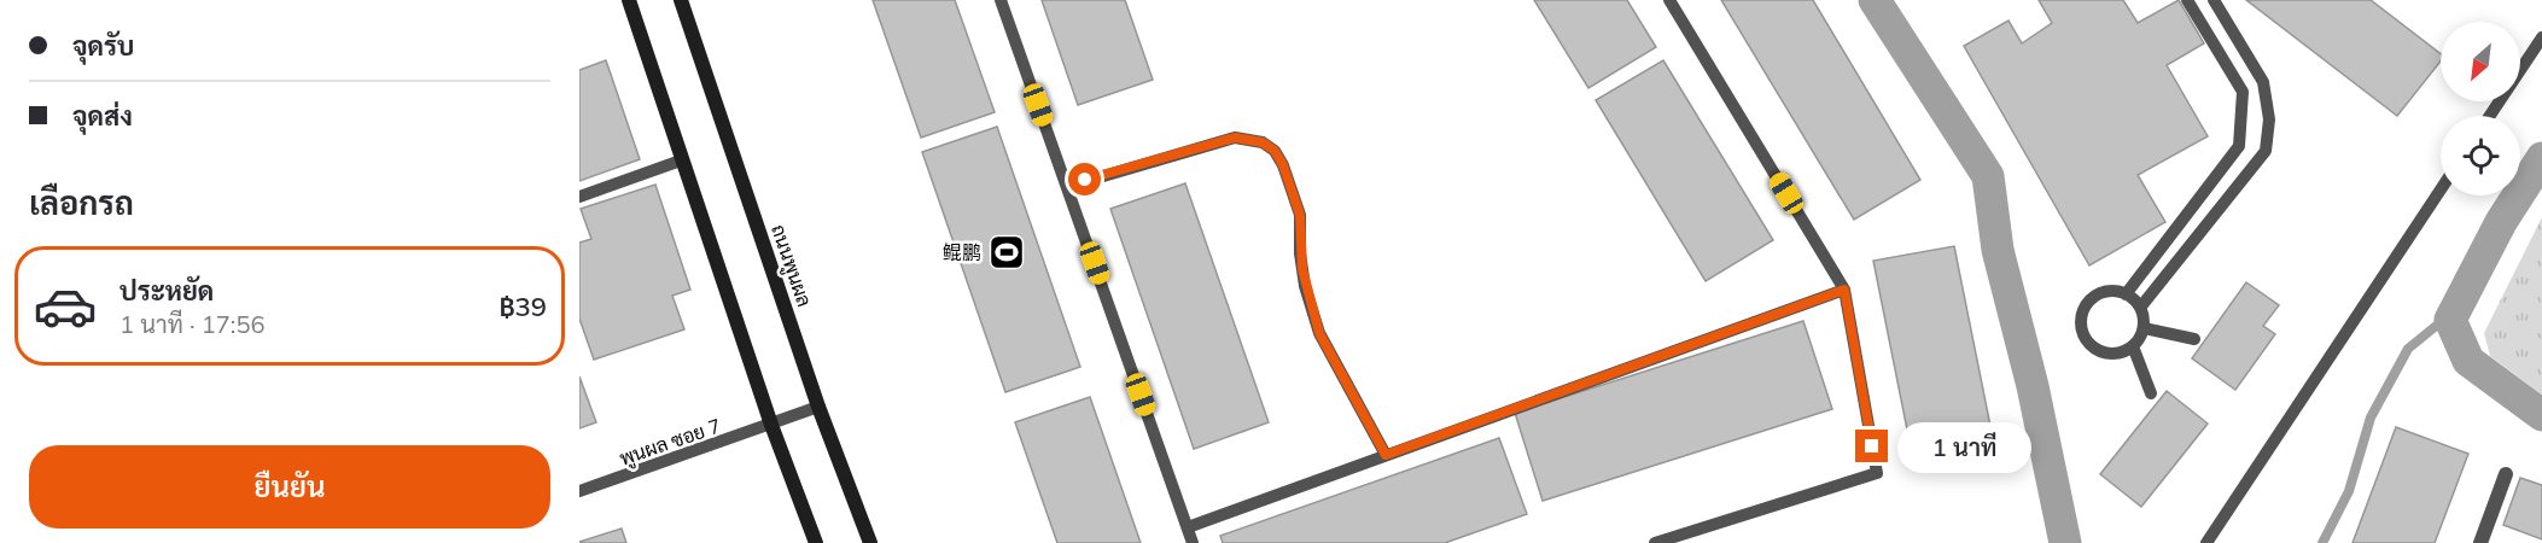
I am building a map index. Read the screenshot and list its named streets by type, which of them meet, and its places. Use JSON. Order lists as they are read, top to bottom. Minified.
{"streets":{"main road":["ถนนพูนผล"],"lane":["พูนผล ซอย 7"]},"crossings":[["ถนนพูนผล","พูนผล ซอย 7"]],"places":{"sports":["鲲鹏"]},"north":"bottom left","page":{"banner":["จุดรับ","จุดส่ง"],"heading":"เลือกรถ","list":[{"name":"ประหยัด","note":"1 นาที · 17:56","value":"฿39"}],"bubble":"1 นาที","buttons":"ยืนยัน"}}
